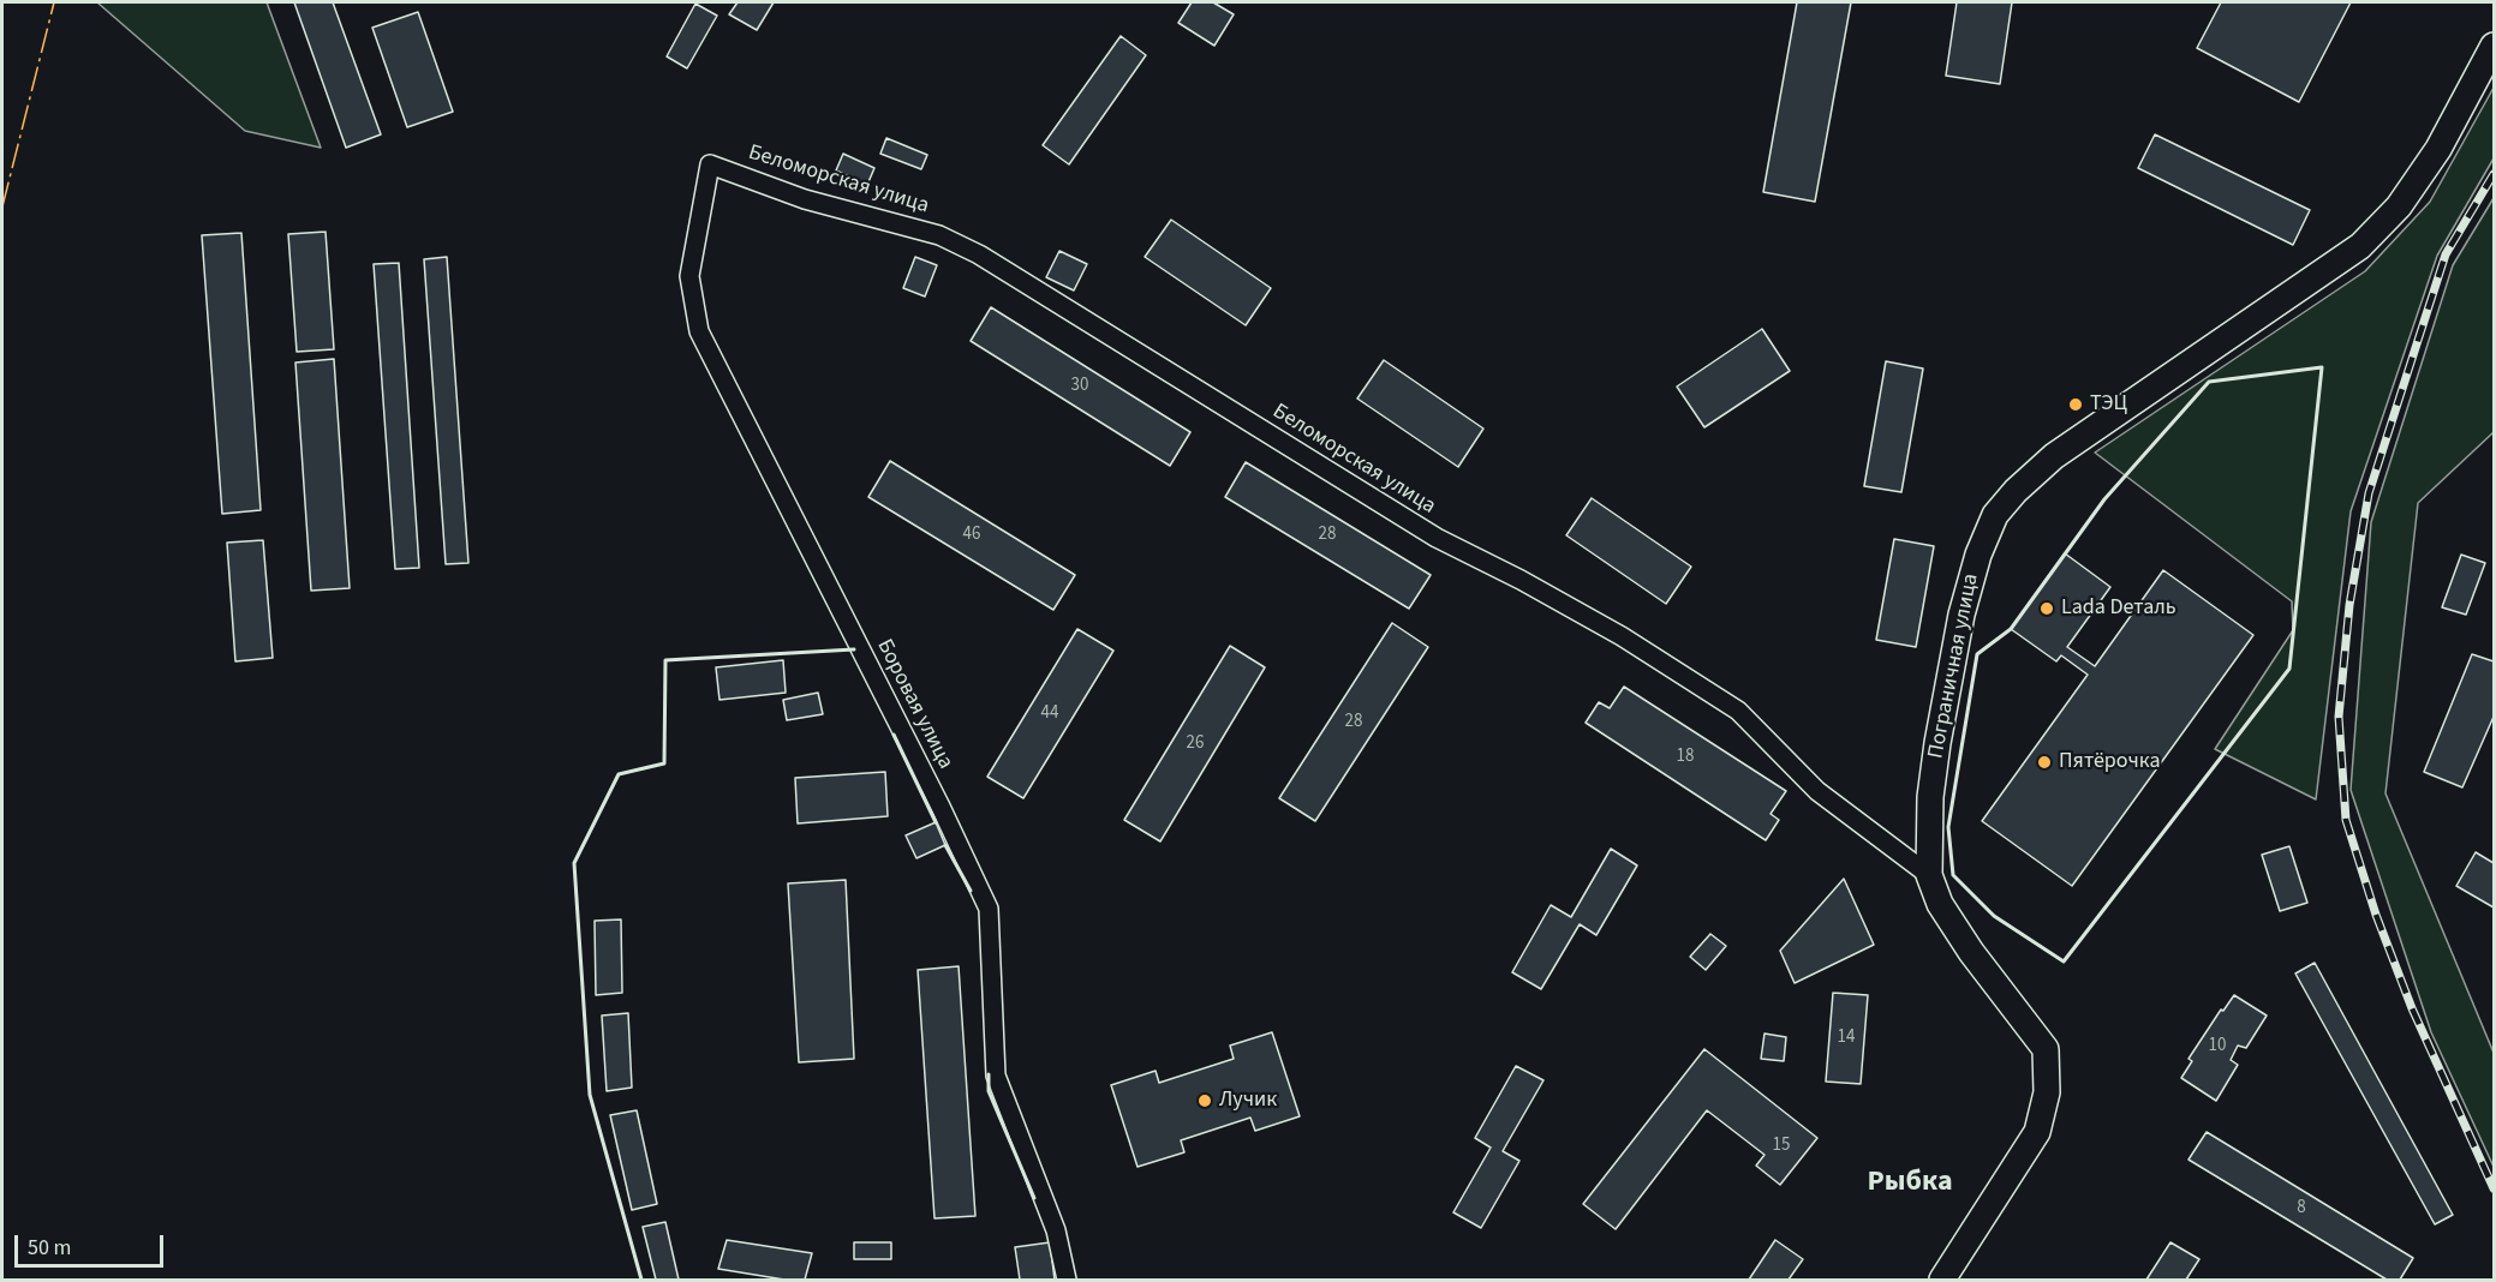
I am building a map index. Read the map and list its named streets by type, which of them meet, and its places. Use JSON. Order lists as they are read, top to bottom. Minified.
{"streets":{"main road":["Пограничная улица"],"street":["Беломорская улица","Боровая улица"]},"crossings":[["Беломорская улица","Пограничная улица"],["Беломорская улица","Боровая улица"]],"districts":["Рыбка"],"places":["ТЭЦ","Lada Dеталь","Пятёрочка","Лучик"],"house_numbers":["30","46","28","44","28","26","18","14","10","15","8"],"scale_bar":"50 m"}
